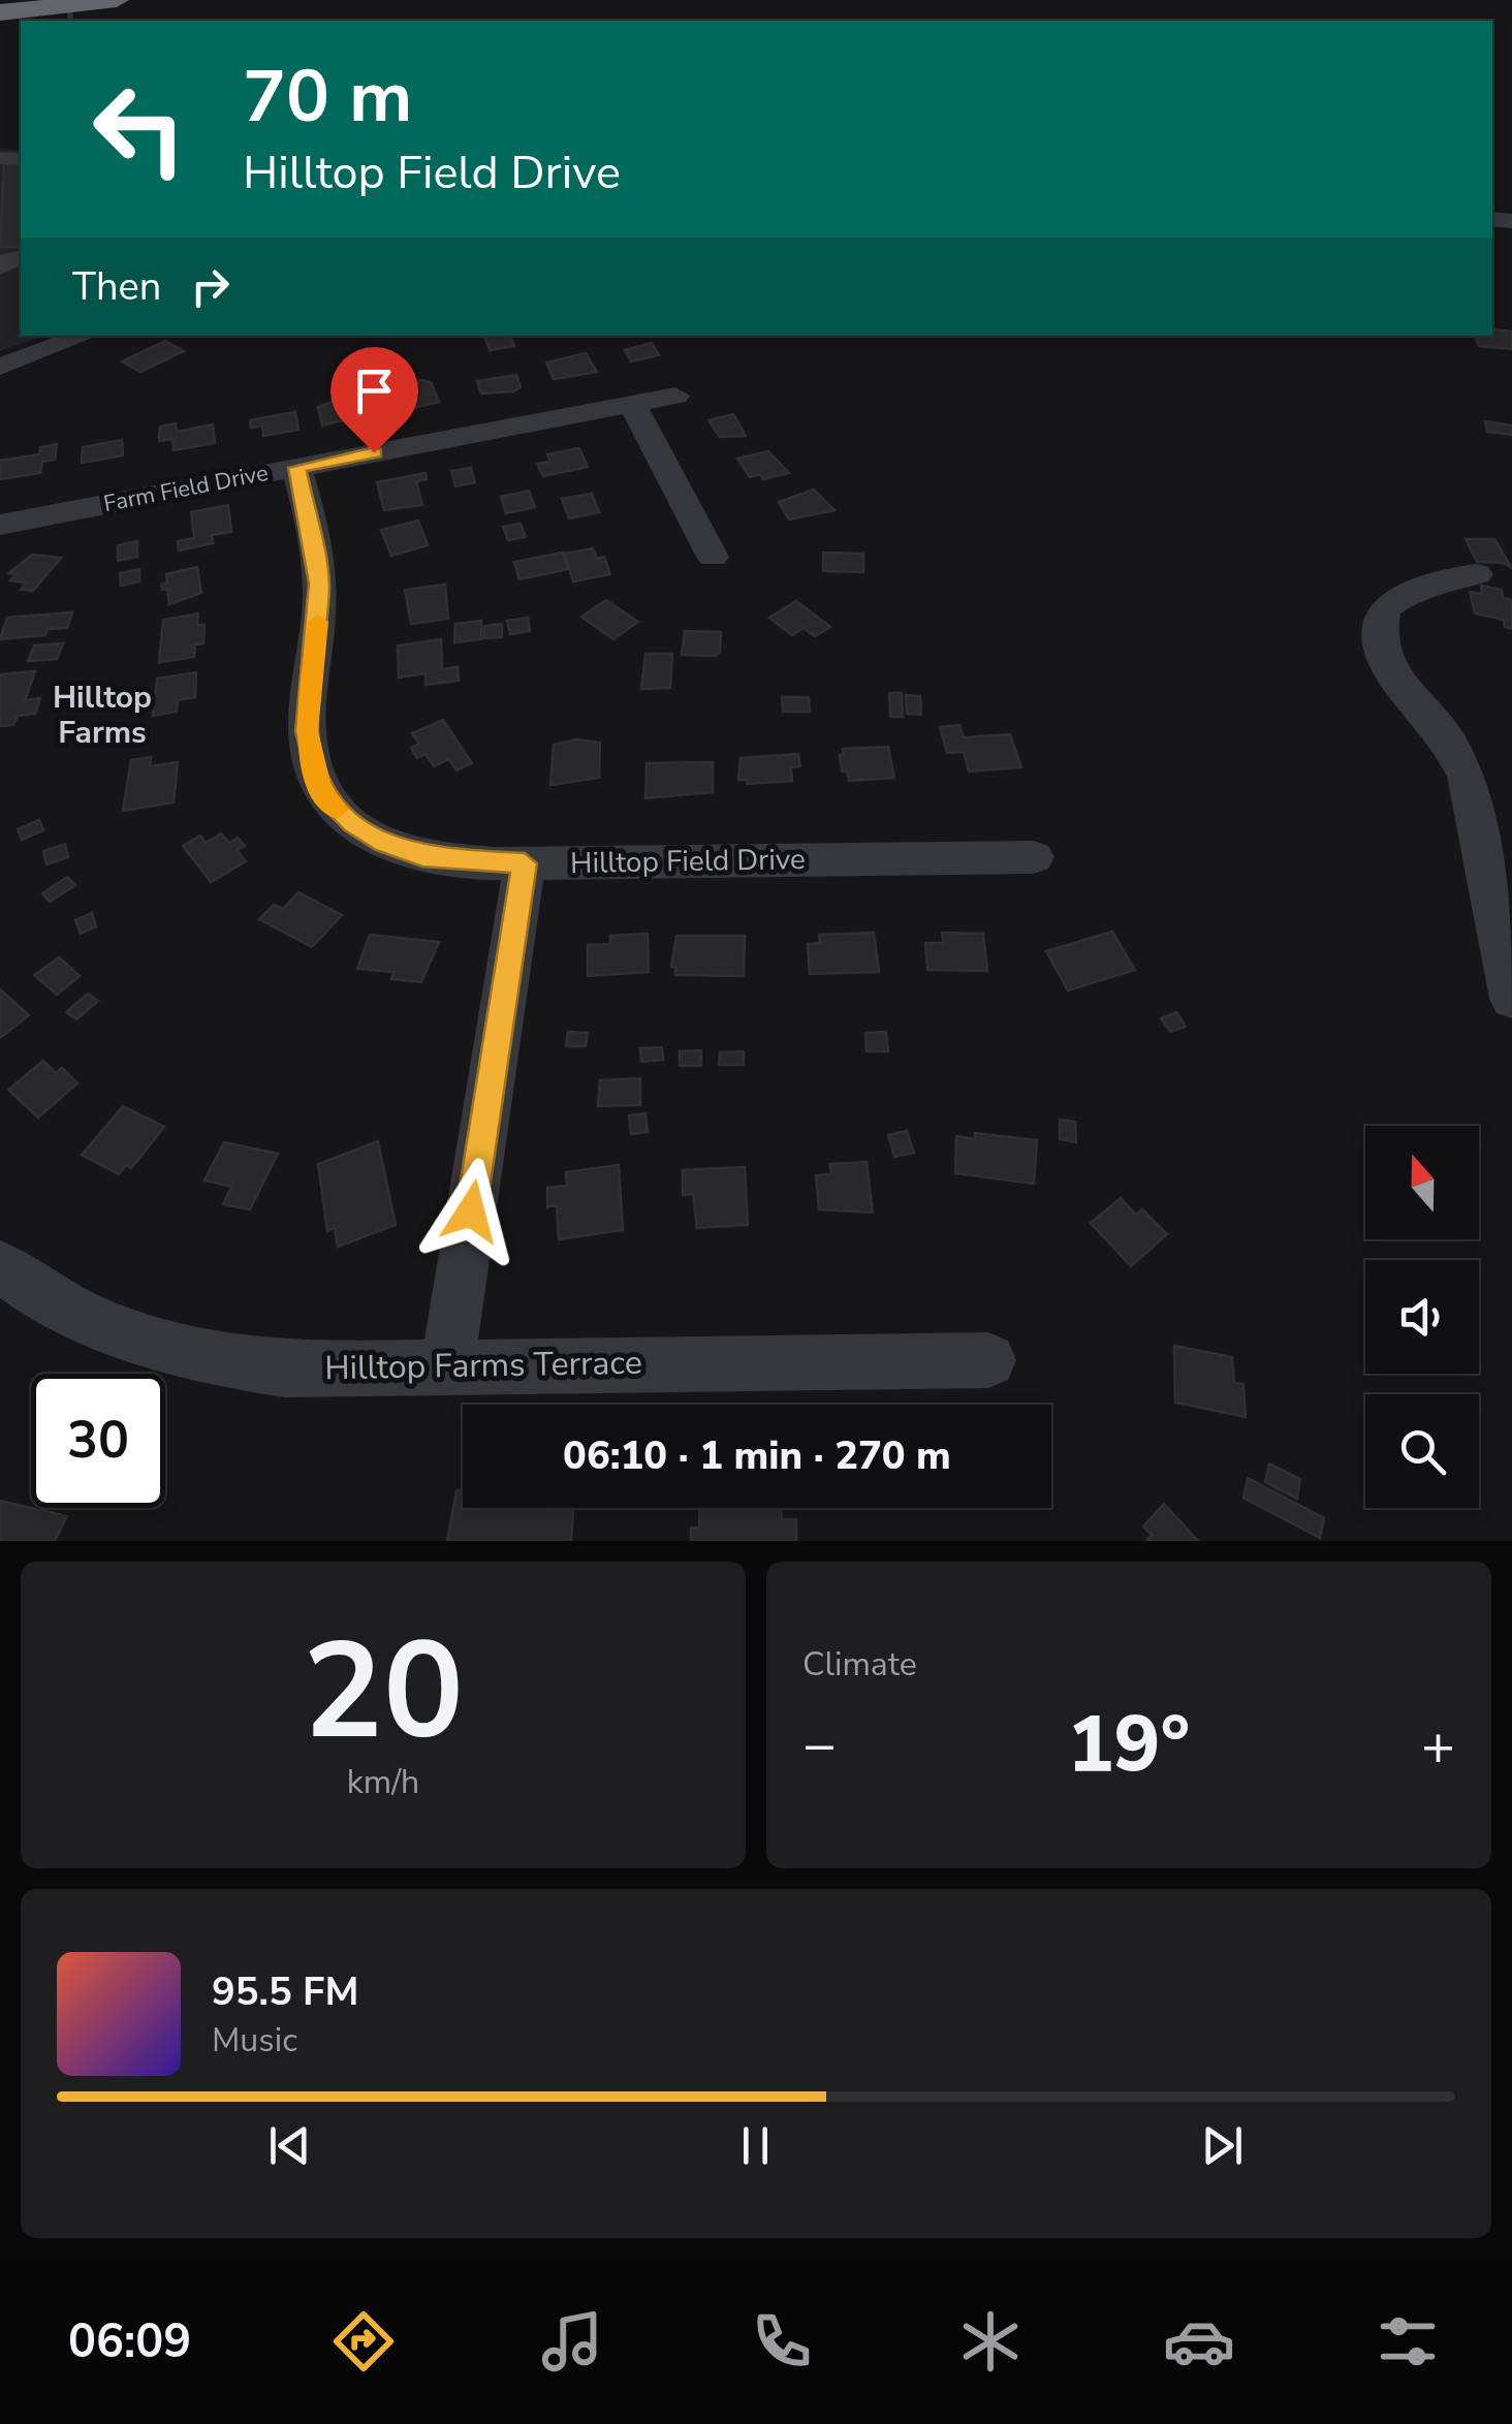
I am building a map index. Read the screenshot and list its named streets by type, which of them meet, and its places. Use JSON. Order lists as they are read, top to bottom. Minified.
{"streets":{"street":["Farm Field Drive","Hilltop Field Drive","Hilltop Farms Terrace"]},"crossings":[["Farm Field Drive","Hilltop Field Drive"]],"districts":["Hilltop Farms"],"north":"top","page":{"turn":["70 m","Hilltop Field Drive"],"then":"Then","limit":"30","trip":"06:10 · 1 min · 270 m","tile":[["20","km/h"],"Climate"],"heat":["−","19°","+"],"song":["95.5 FM","Music"],"tabs":"06:09"}}
